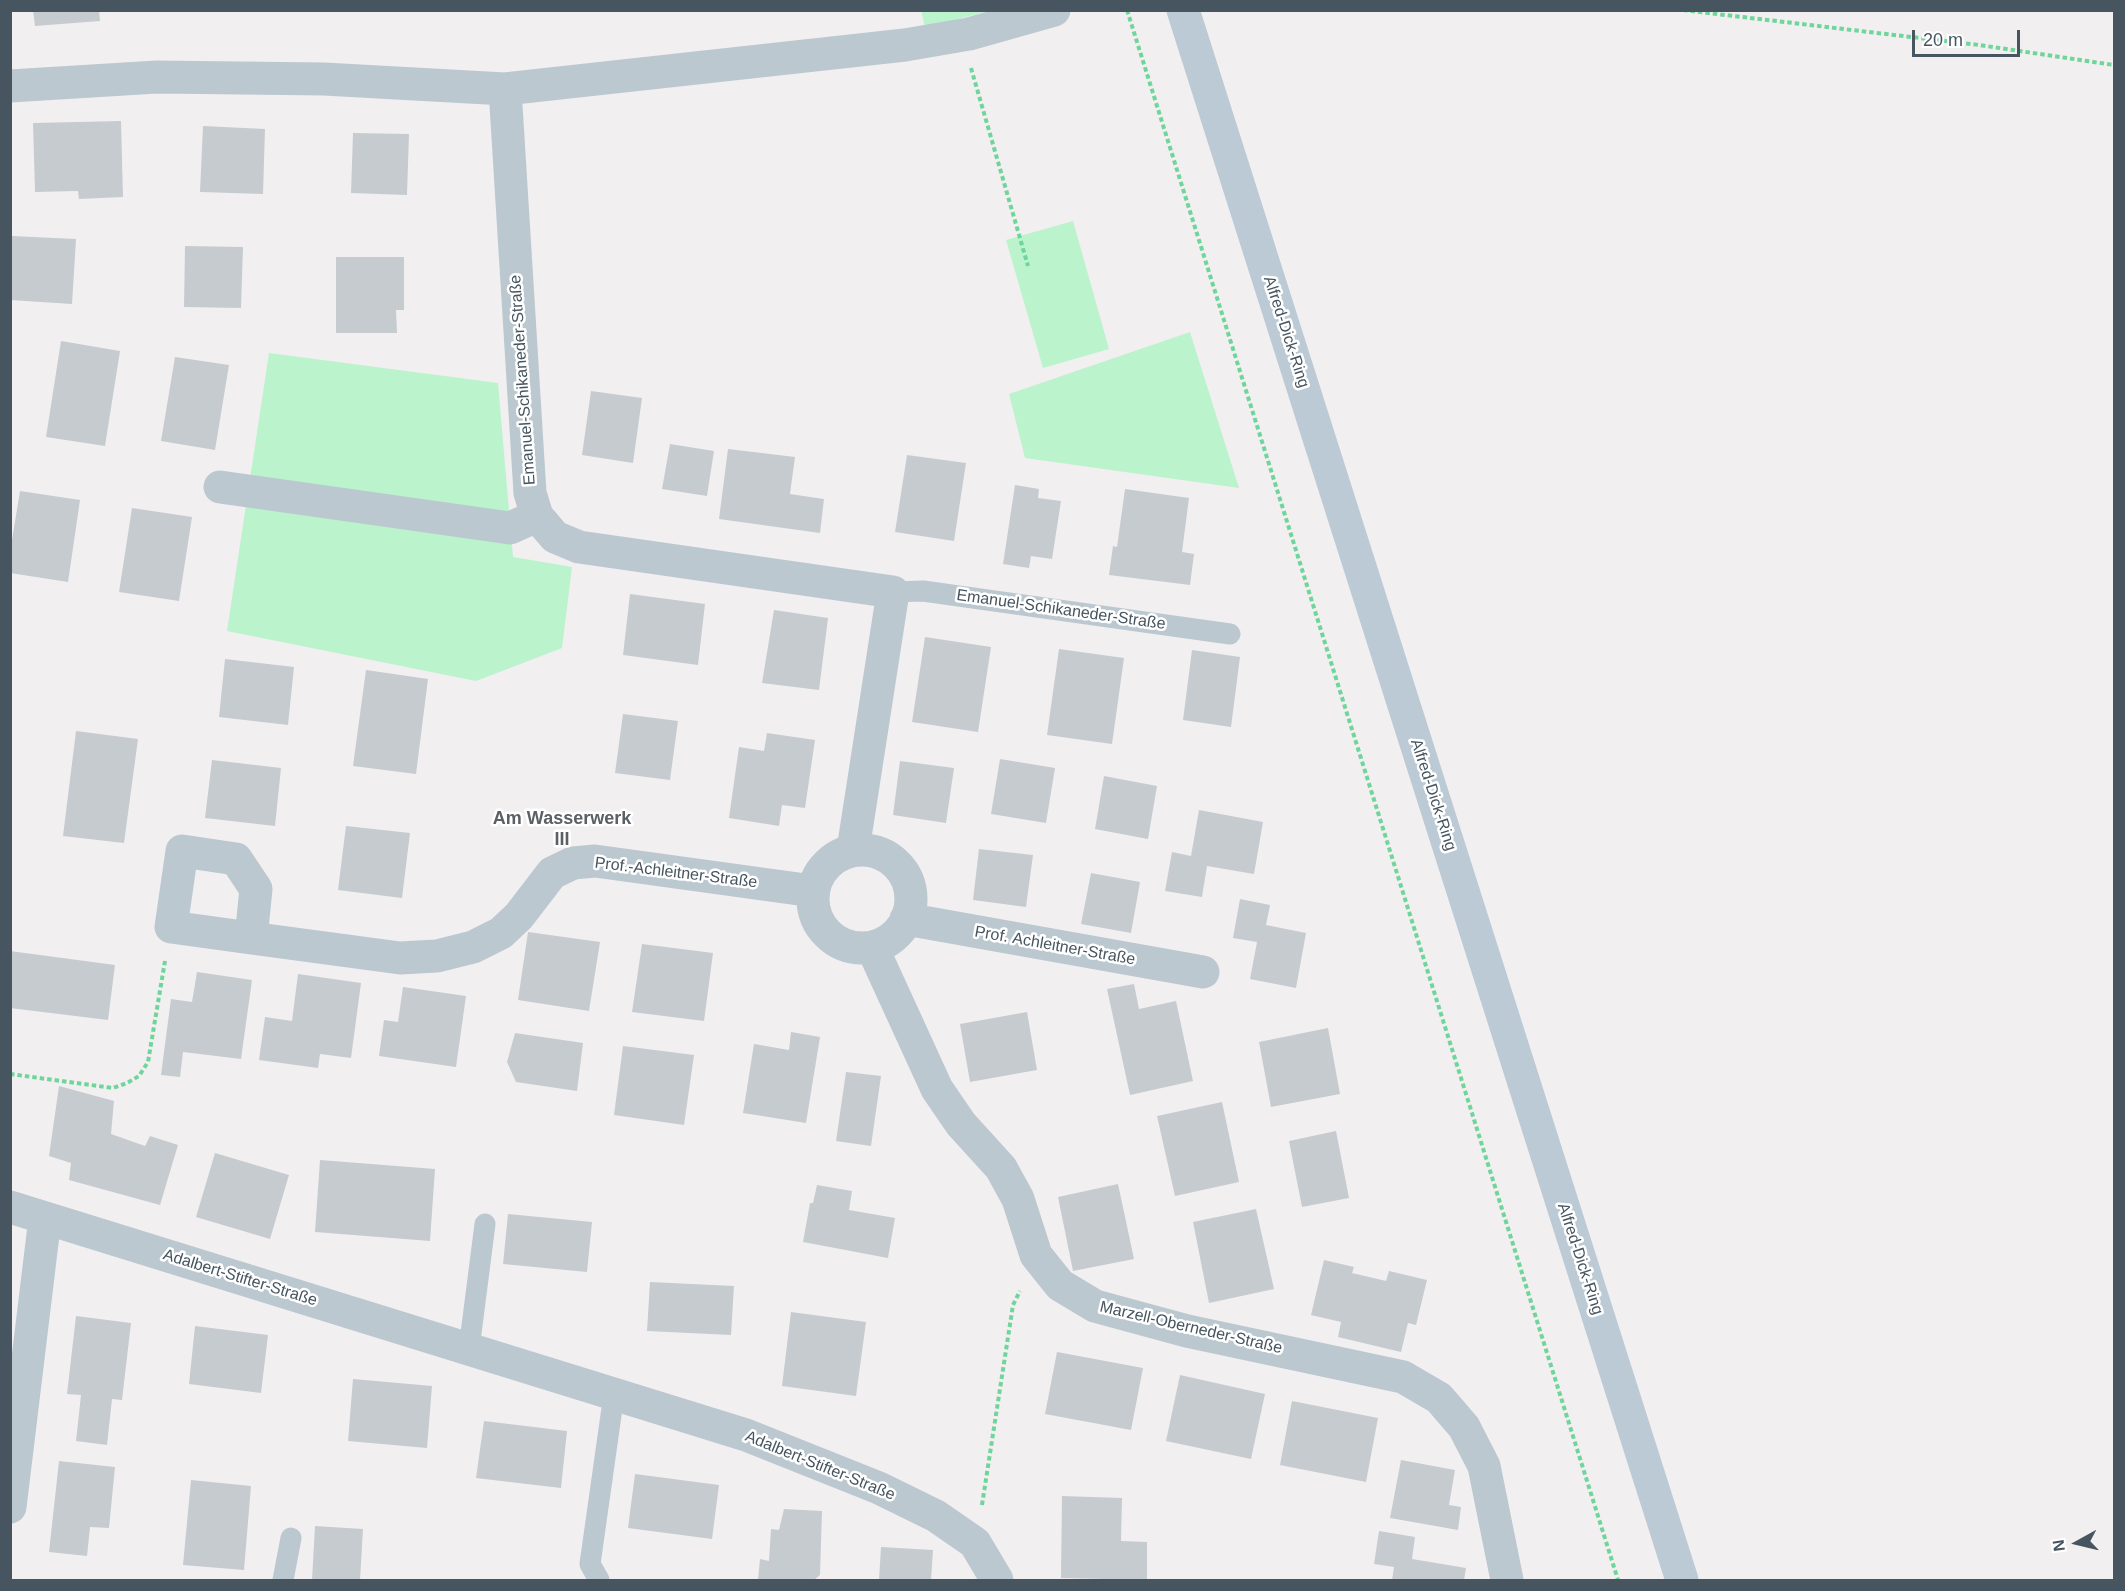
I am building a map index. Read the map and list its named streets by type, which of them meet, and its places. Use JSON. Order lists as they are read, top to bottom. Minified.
{"streets":{"main road":["Alfred-Dick-Ring"],"street":["Emanuel-Schikaneder-Straße","Prof.-Achleitner-Straße","Prof. Achleitner-Straße","Adalbert-Stifter-Straße","Marzell-Oberneder-Straße"]},"crossings":[["Prof.-Achleitner-Straße","Prof. Achleitner-Straße"],["Prof.-Achleitner-Straße","Marzell-Oberneder-Straße"],["Prof. Achleitner-Straße","Marzell-Oberneder-Straße"]],"districts":["Am Wasserwerk III"],"scale_bar":"20 m","north":"left"}
